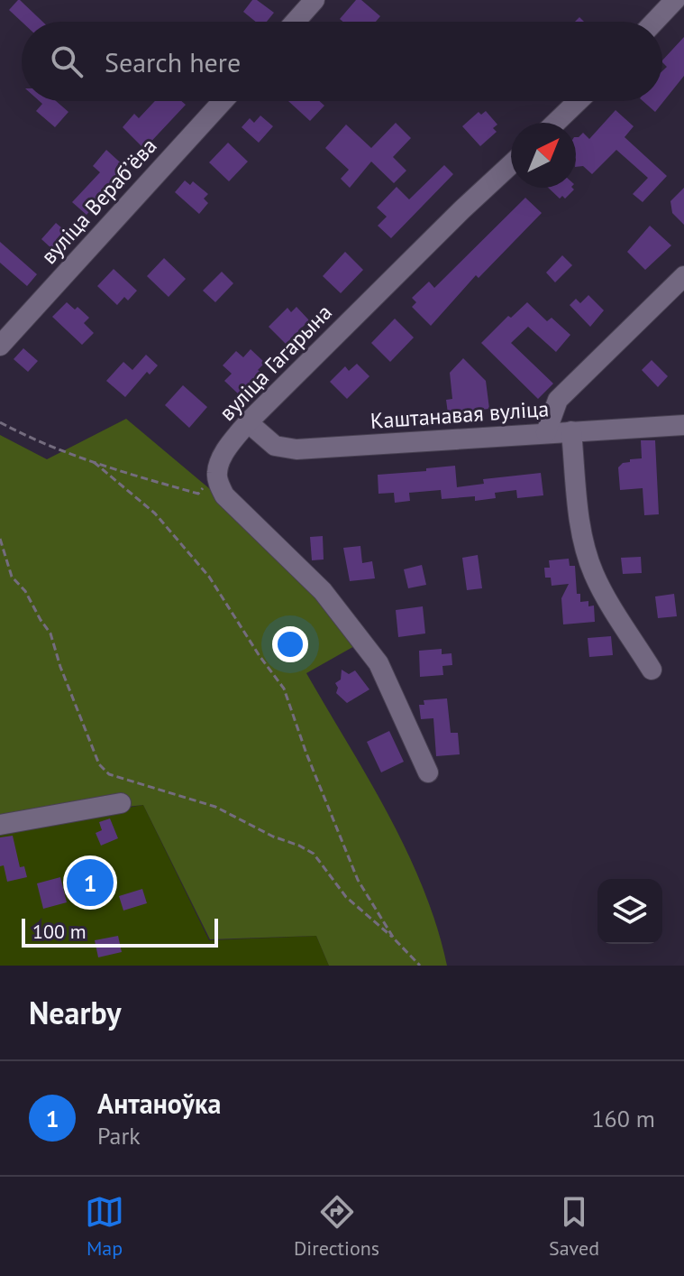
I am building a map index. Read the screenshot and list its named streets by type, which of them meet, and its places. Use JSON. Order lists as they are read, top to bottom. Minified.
{"streets":{"street":["вуліца Верабʼёва","вуліца Гагарына","Каштанавая вуліца"]},"crossings":[["вуліца Гагарына","Каштанавая вуліца"]],"scale_bar":"100 m","north":"top right","page":{"search":"Search here","pins":"1","scale":"100 m","heading":"Nearby","list":[{"mark":"1","name":"Антаноўка","note":"Park","value":"160 m"}],"nav":["Map","Directions","Saved"]}}
